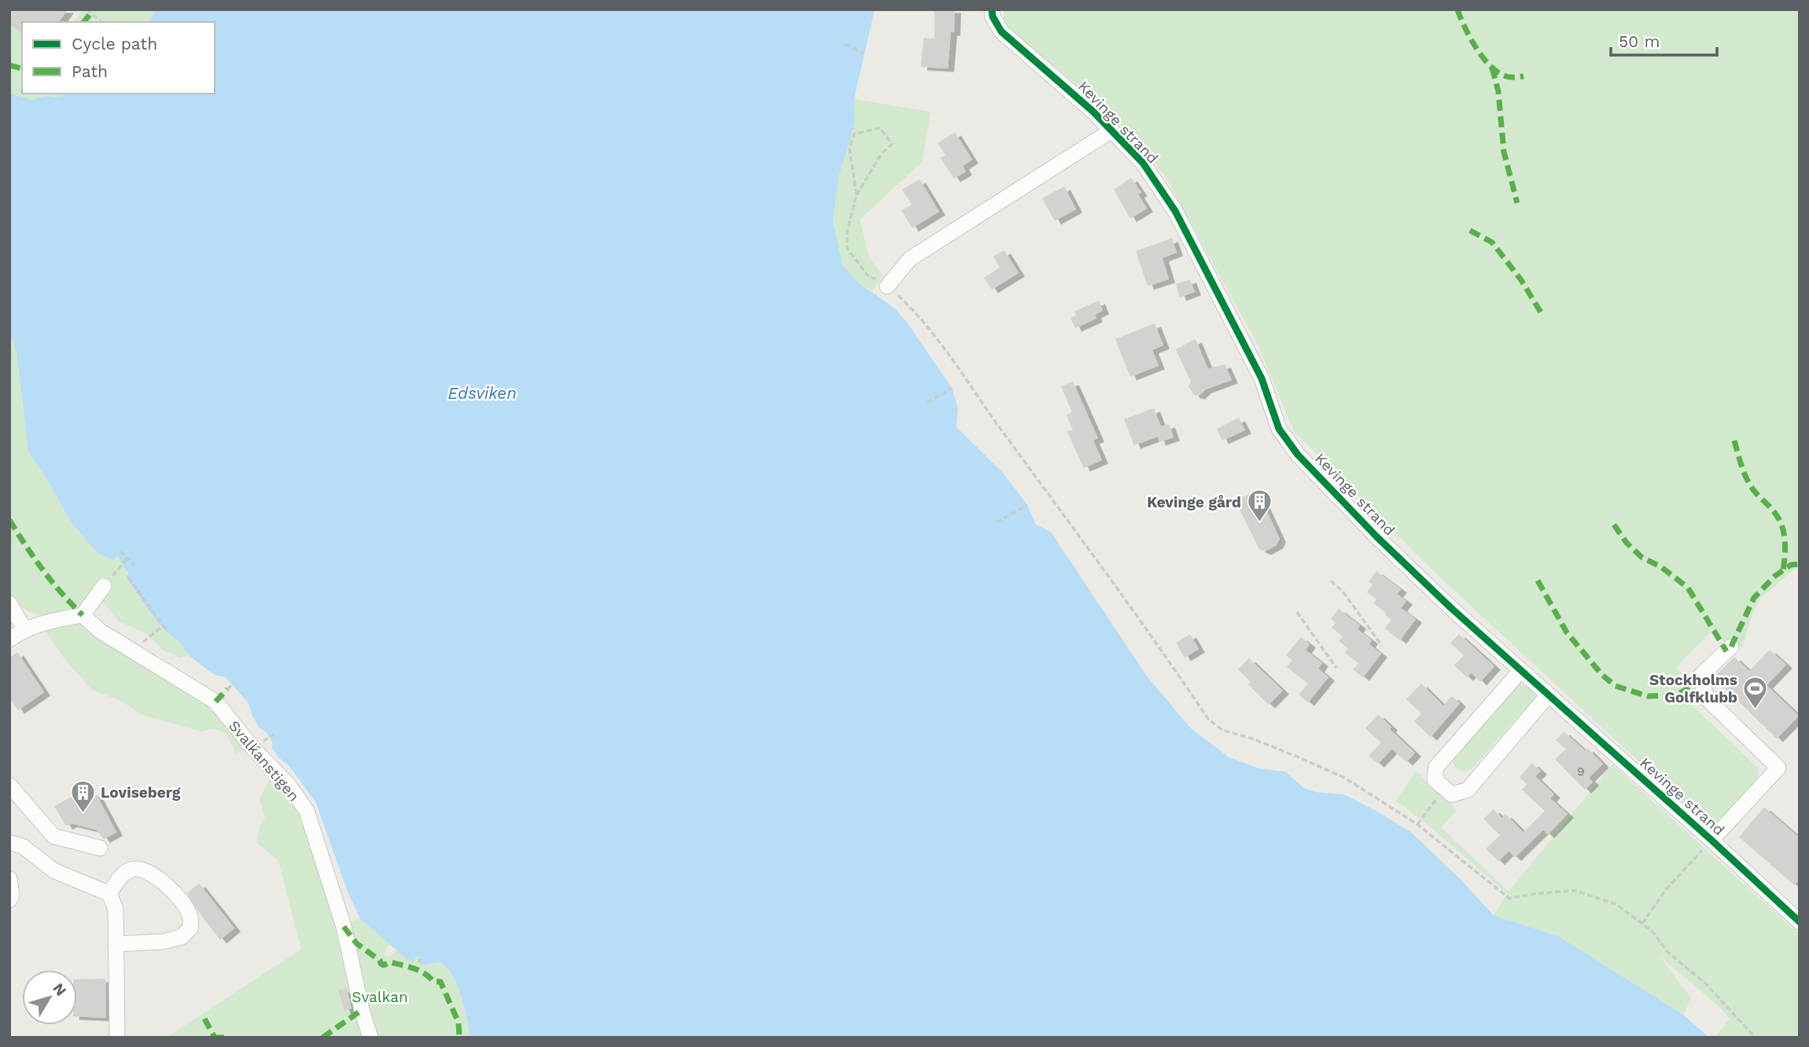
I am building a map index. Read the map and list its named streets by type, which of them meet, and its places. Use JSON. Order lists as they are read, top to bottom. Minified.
{"streets":{"street":["Kevinge strand","Svalkanstigen"]},"water":["Edsviken"],"parks":["Svalkan"],"places":{"building":["Kevinge gård","Loviseberg"],"sports":["Stockholms Golfklubb"]},"house_numbers":["9"],"legend":["Cycle path","Path"],"scale_bar":"50 m","north":"top right"}
